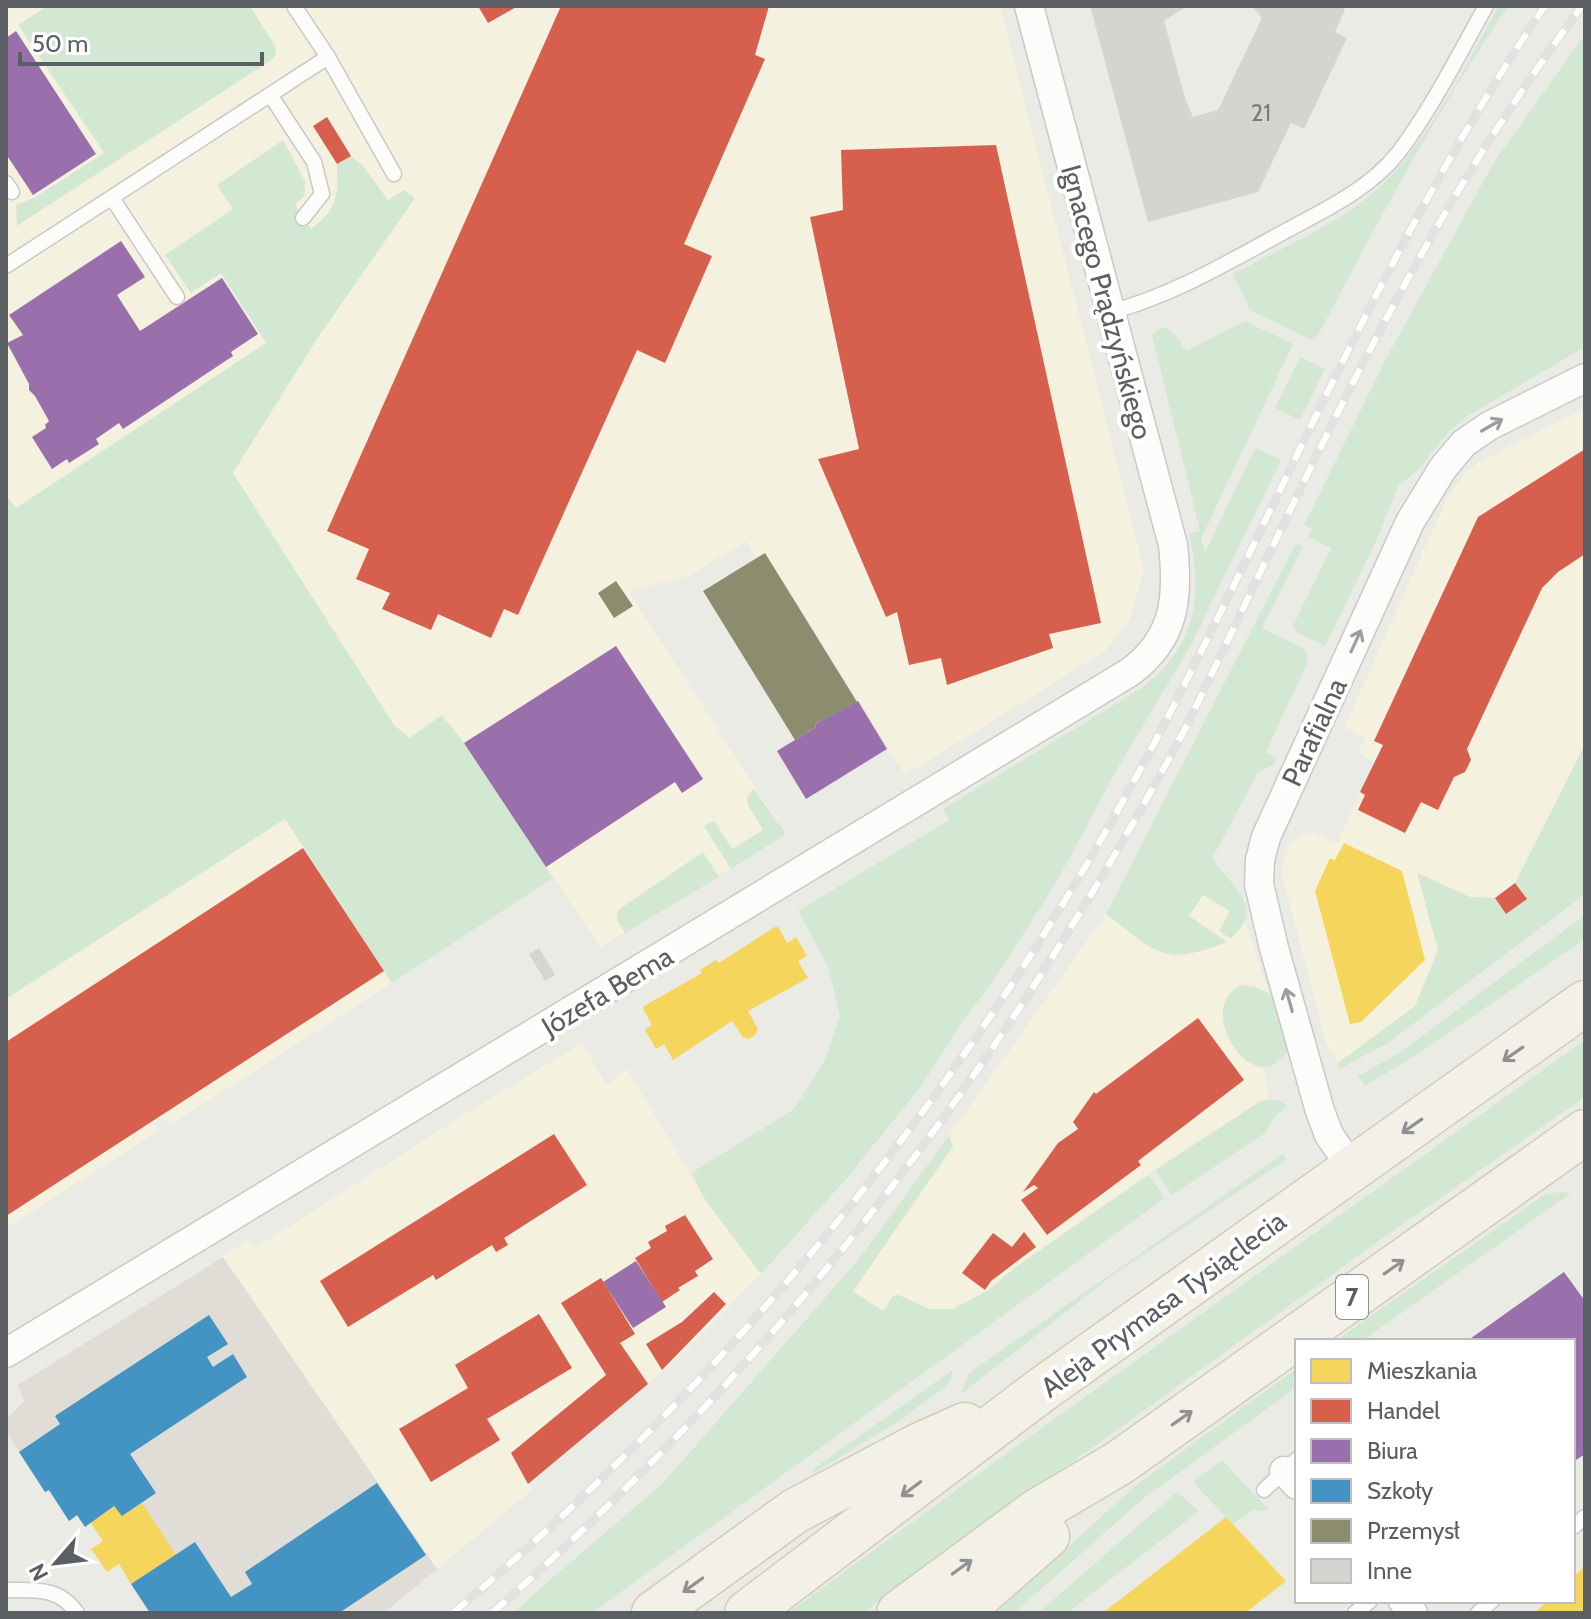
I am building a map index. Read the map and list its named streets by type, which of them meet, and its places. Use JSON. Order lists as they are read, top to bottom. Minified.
{"streets":{"main road":["7","Aleja Prymasa Tysiąclecia"],"street":["Ignacego Prądzyńskiego","Parafialna","Józefa Bema"]},"crossings":[["Ignacego Prądzyńskiego","Józefa Bema"],["Parafialna","Aleja Prymasa Tysiąclecia"]],"one_way":["Parafialna"],"house_numbers":["21"],"legend":["Mieszkania","Handel","Biura","Szkoły","Przemysł","Inne"],"scale_bar":"50 m","north":"bottom left"}
